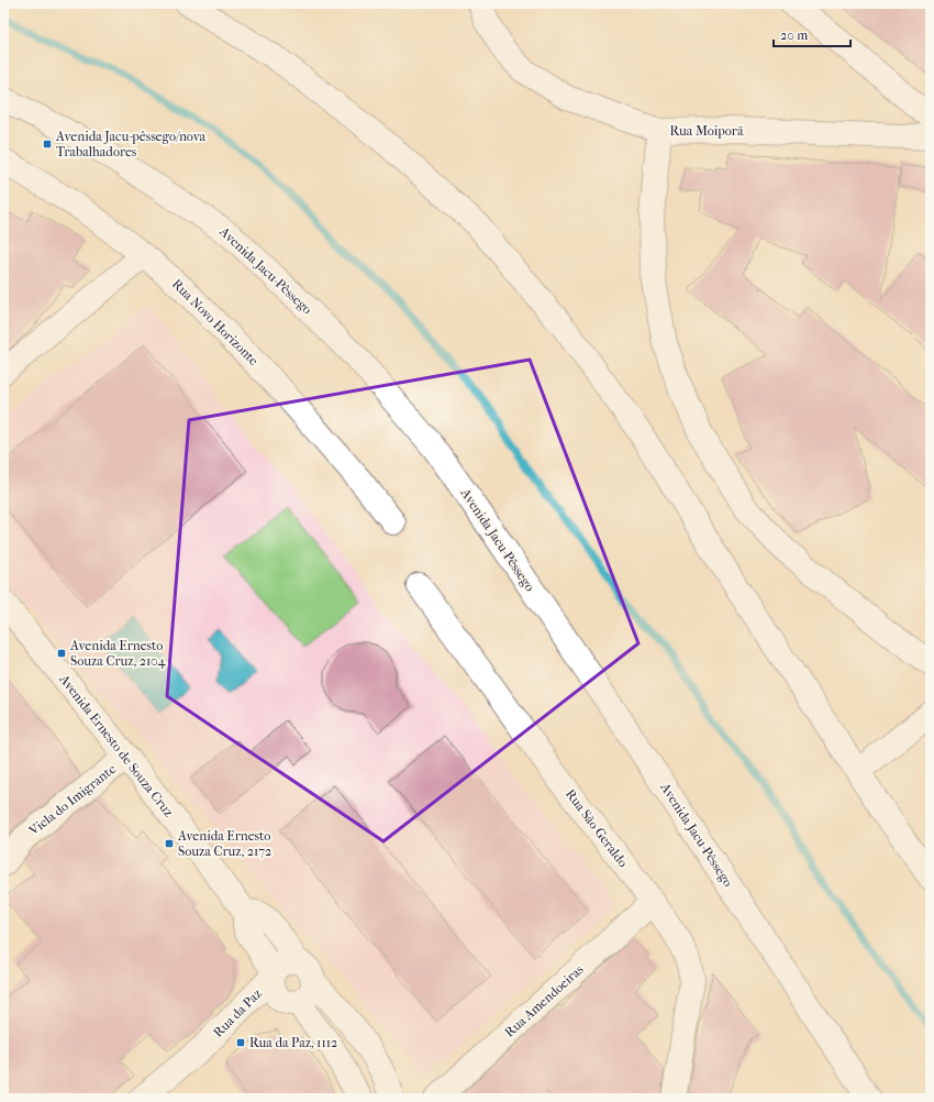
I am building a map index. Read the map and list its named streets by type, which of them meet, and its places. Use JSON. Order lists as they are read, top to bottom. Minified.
{"streets":{"main road":["Rua Moiporã","Avenida Jacu-Pêssego","Rua Novo Horizonte","Avenida Ernesto de Souza Cruz","Viela do Imigrante","Rua São Geraldo","Rua Amendoeiras","Rua da Paz"]},"crossings":[["Avenida Ernesto de Souza Cruz","Viela do Imigrante"],["Rua São Geraldo","Rua Amendoeiras"]],"places":{"transit":["Avenida Jacu-pêssego/nova Trabalhadores","Avenida Ernesto Souza Cruz, 2104","Avenida Ernesto Souza Cruz, 2172","Rua da Paz, 1112"]},"scale_bar":"20 m"}
